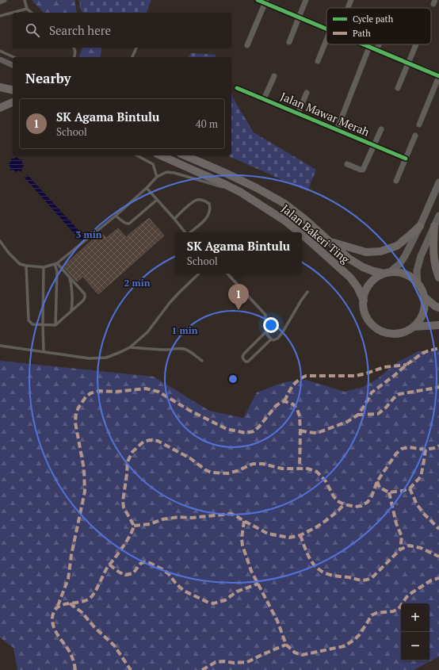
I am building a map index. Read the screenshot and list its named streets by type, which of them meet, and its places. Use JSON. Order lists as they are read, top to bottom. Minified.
{"streets":{"main road":["Jalan Bakeri Ting"],"street":["Jalan Mawar Merah"]},"legend":["Cycle path","Path"],"page":{"search":"Search here","heading":"Nearby","list":[{"mark":"1","name":"SK Agama Bintulu","note":"School","value":"40 m"}],"popup":["SK Agama Bintulu","School"],"pins":"1","map_buttons":["+","−"]},"rings":["3 min","2 min","1 min"]}
